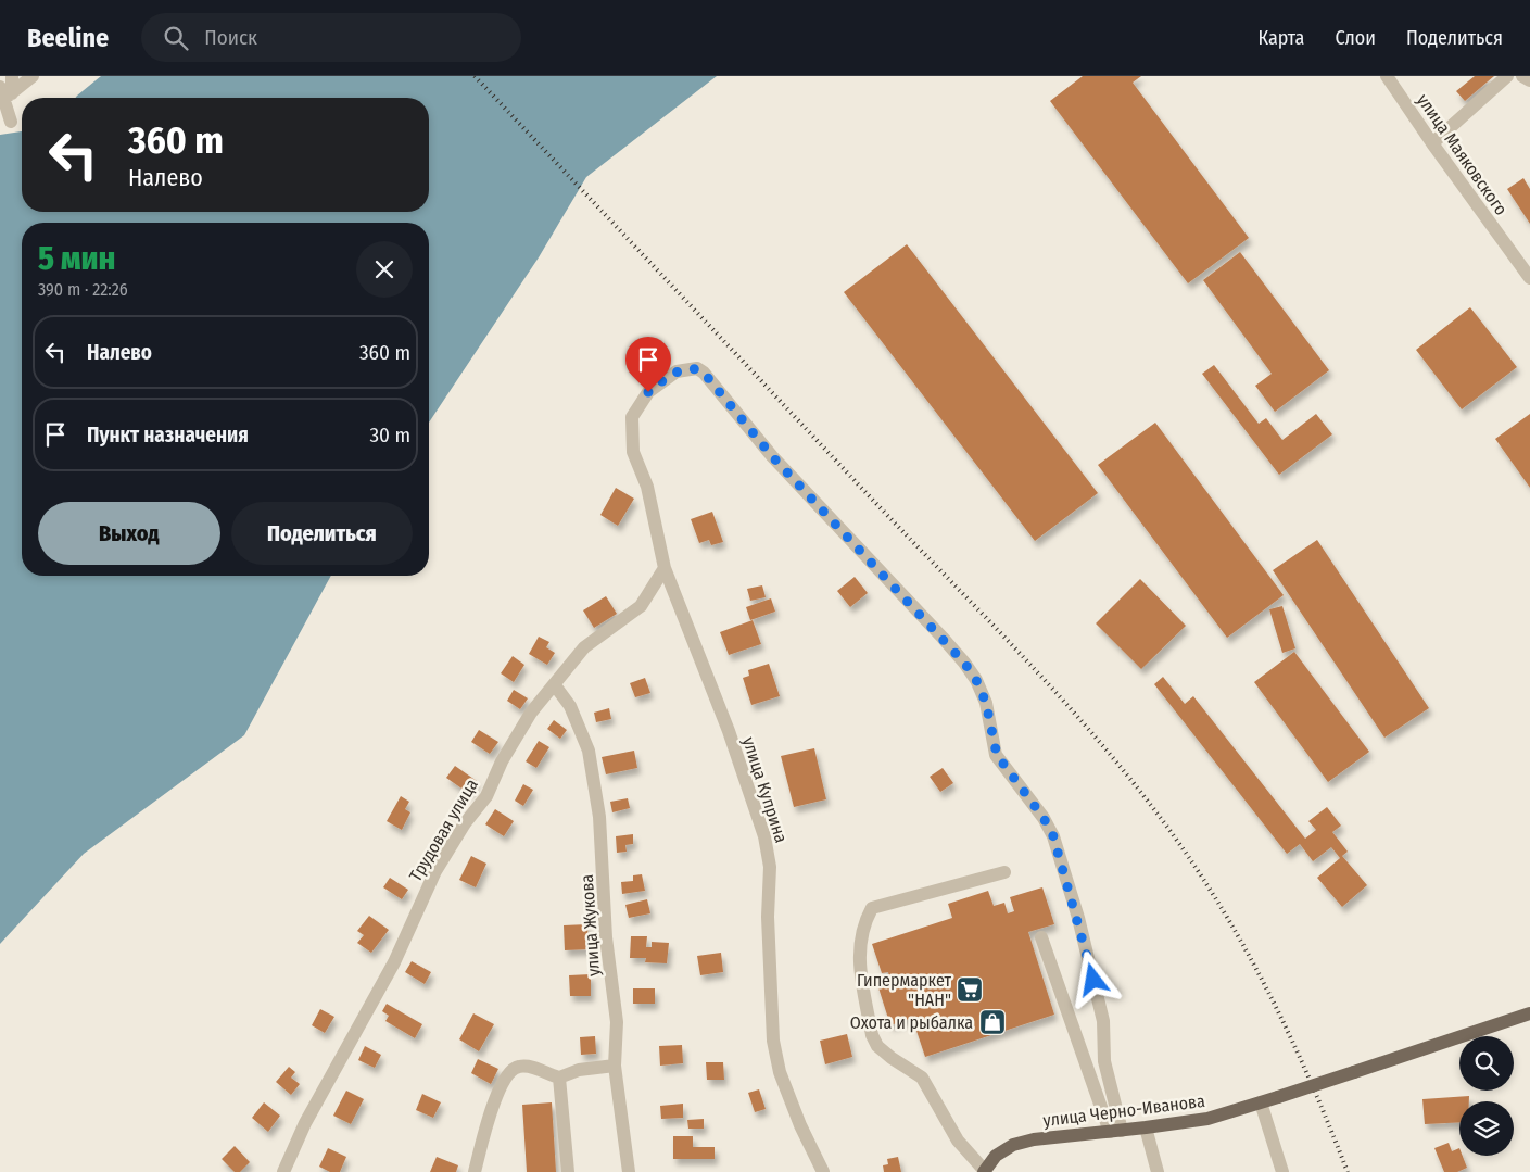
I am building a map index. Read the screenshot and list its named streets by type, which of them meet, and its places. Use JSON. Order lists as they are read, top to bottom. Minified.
{"streets":{"main road":["улица Черно-Иванова"],"street":["улица Маяковского","улица Куприна","Трудовая улица","улица Жукова"]},"crossings":[["улица Куприна","Трудовая улица"],["улица Куприна","улица Черно-Иванова"],["Трудовая улица","улица Жукова"]],"places":{"supermarket":["Гипермаркет \"НАН\""],"shop":["Охота и рыбалка"]},"page":{"header":"Beeline","search":"Поиск","nav":["Карта","Слои","Поделиться"],"turn":["360 m","Налево"],"heading":["5 мин","390 m · 22:26"],"list":[{"name":"Налево","value":"360 m"},{"name":"Пункт назначения","value":"30 m"}],"buttons":["Выход","Поделиться"]}}
